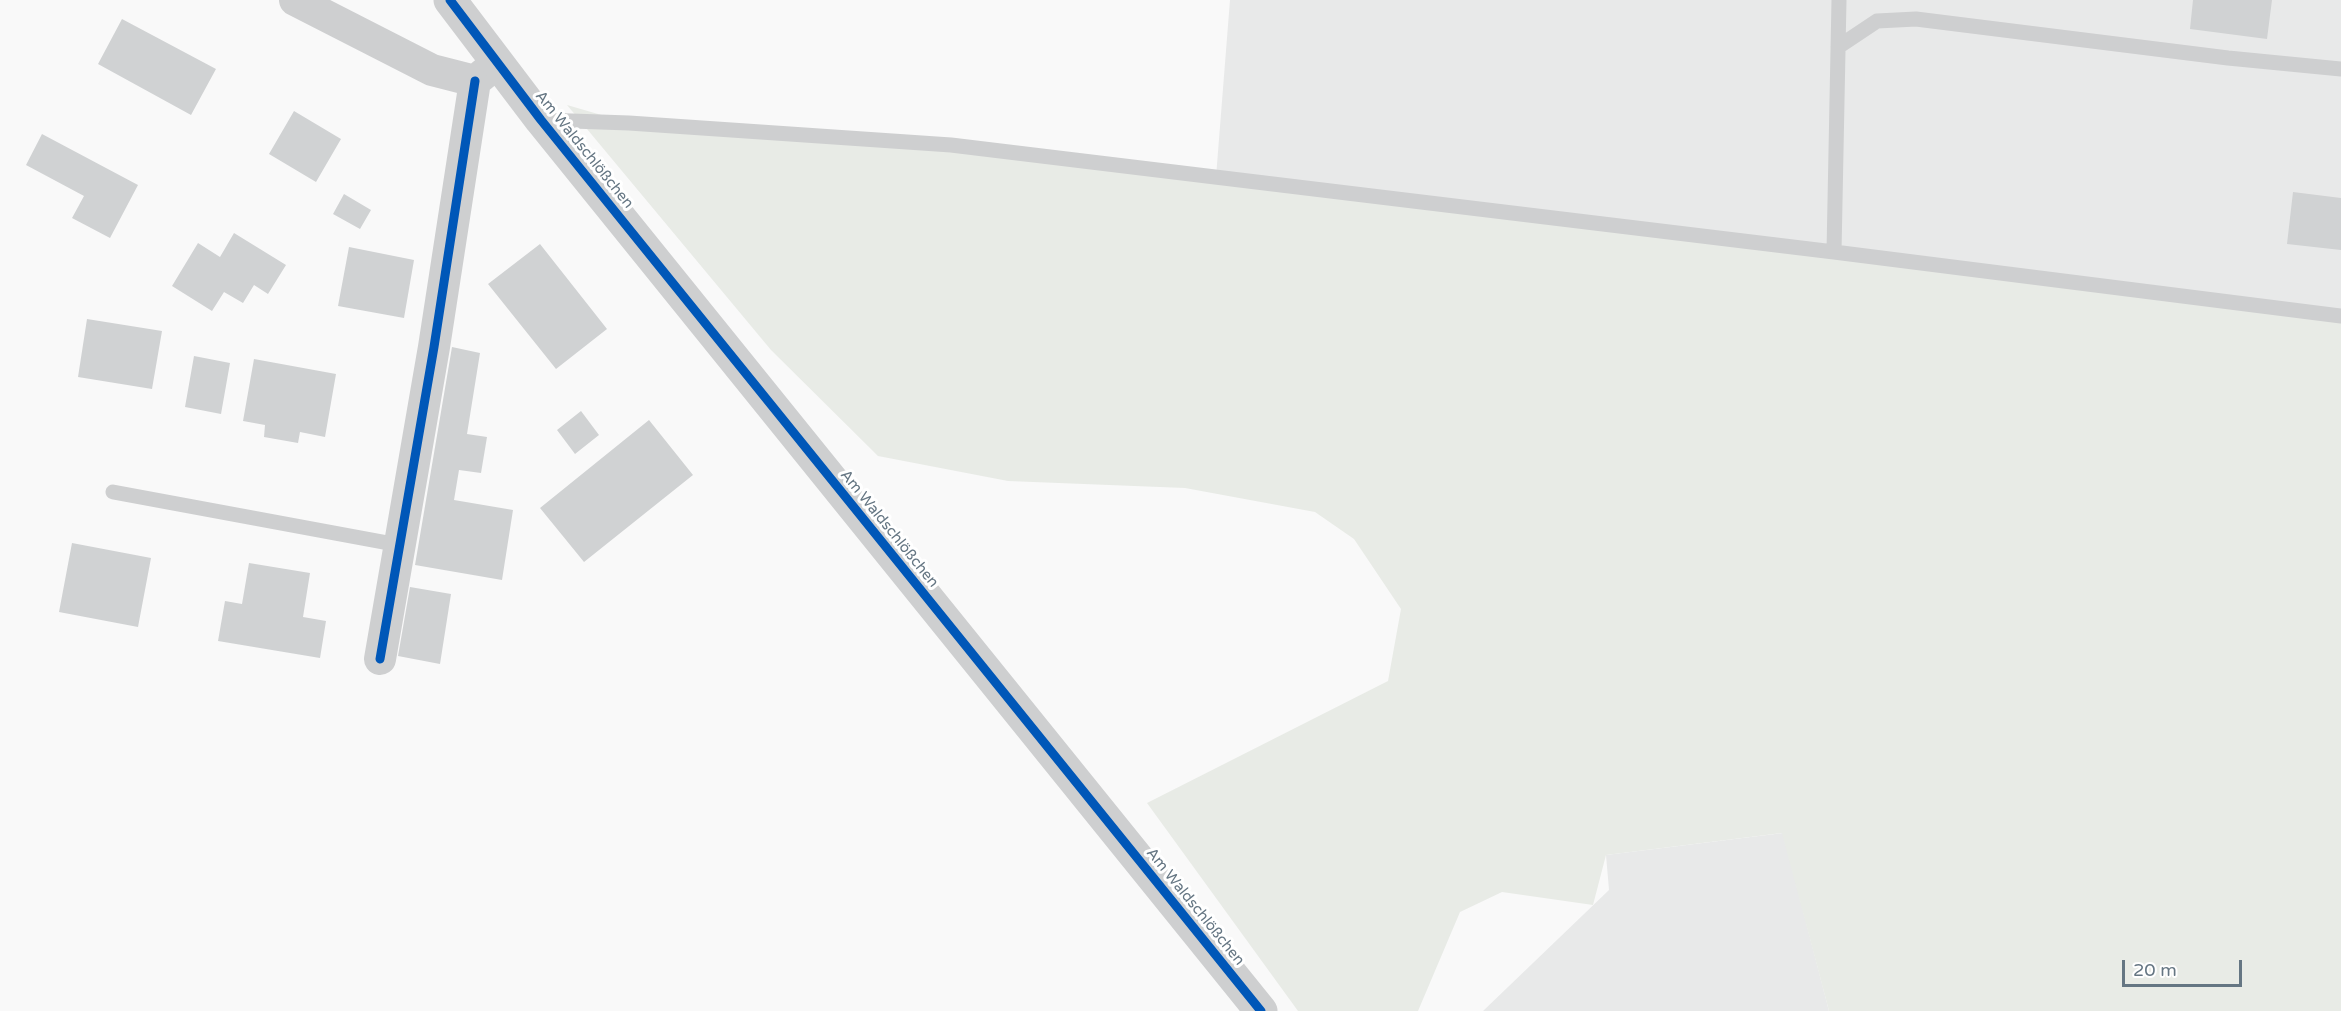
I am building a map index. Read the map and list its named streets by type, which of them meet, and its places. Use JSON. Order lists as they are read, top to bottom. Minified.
{"streets":{"street":["Am Waldschlößchen"]},"scale_bar":"20 m"}
